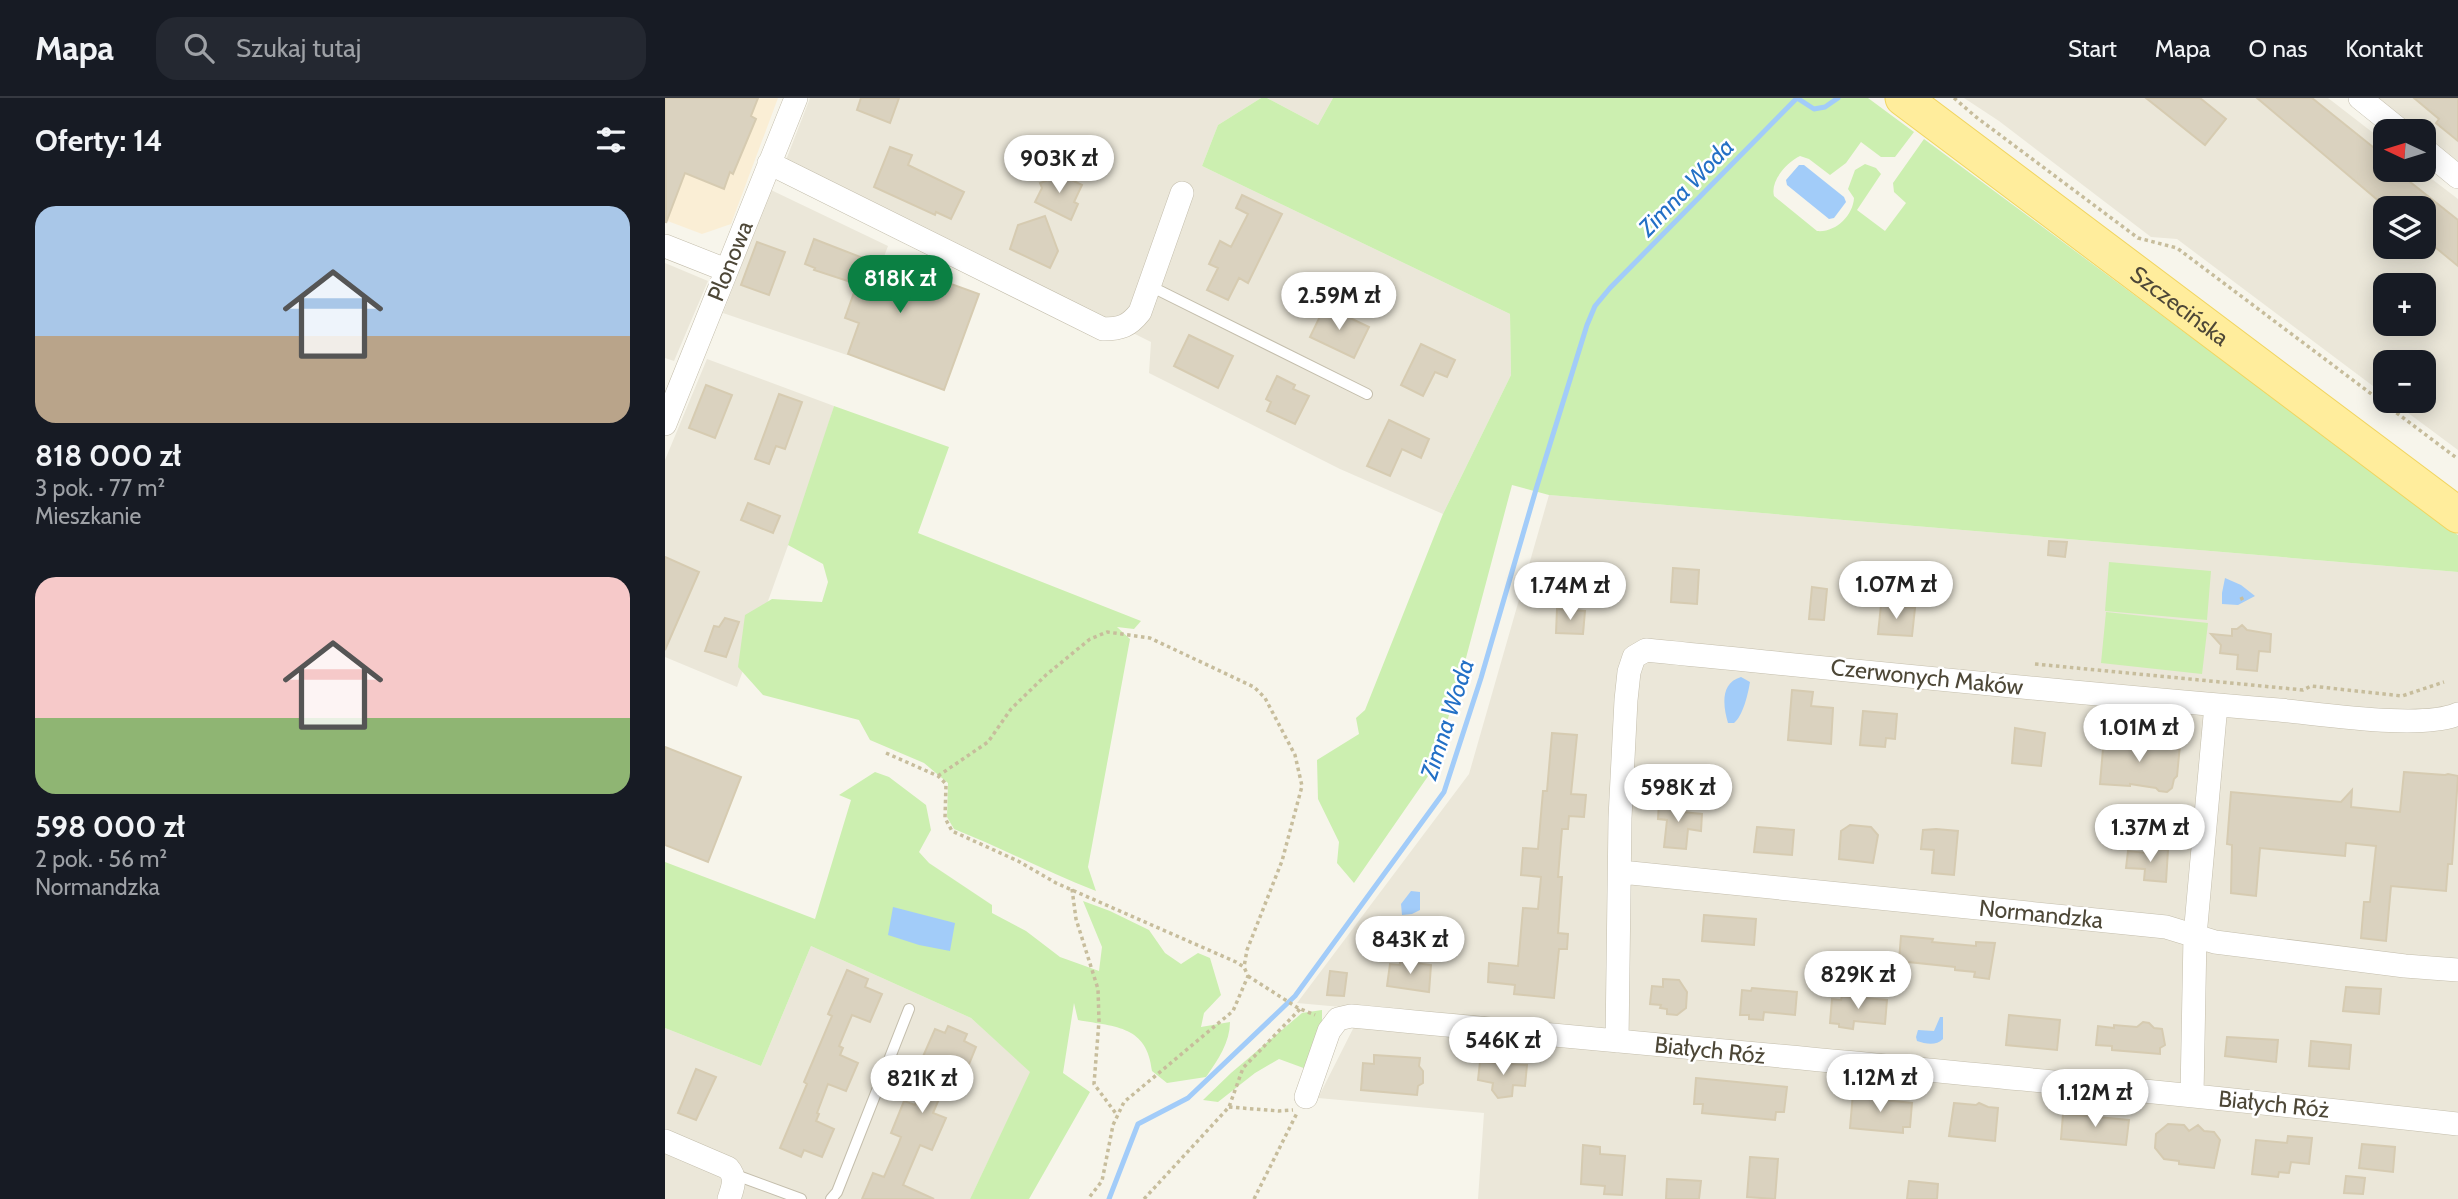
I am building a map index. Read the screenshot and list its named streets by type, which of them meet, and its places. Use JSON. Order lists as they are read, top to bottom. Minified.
{"streets":{"main road":["Szczecińska"],"street":["Plonowa","Czerwonych Maków","Normandzka","Białych Róż"]},"crossings":[["Czerwonych Maków","Normandzka"]],"water":["Zimna Woda"],"north":"left","page":{"header":"Mapa","search":"Szukaj tutaj","nav":["Start","Mapa","O nas","Kontakt"],"heading":"Oferty: 14","map_buttons":["+","−"],"price":["903K zł","818K zł","2.59M zł","1.07M zł","1.74M zł","1.01M zł","598K zł","1.37M zł","843K zł","829K zł","546K zł","1.12M zł","821K zł","1.12M zł"],"list":[{"name":"818 000 zł","note":"3 pok. · 77 m² · Mieszkanie"},{"name":"598 000 zł","note":"2 pok. · 56 m² · Normandzka"}]}}
